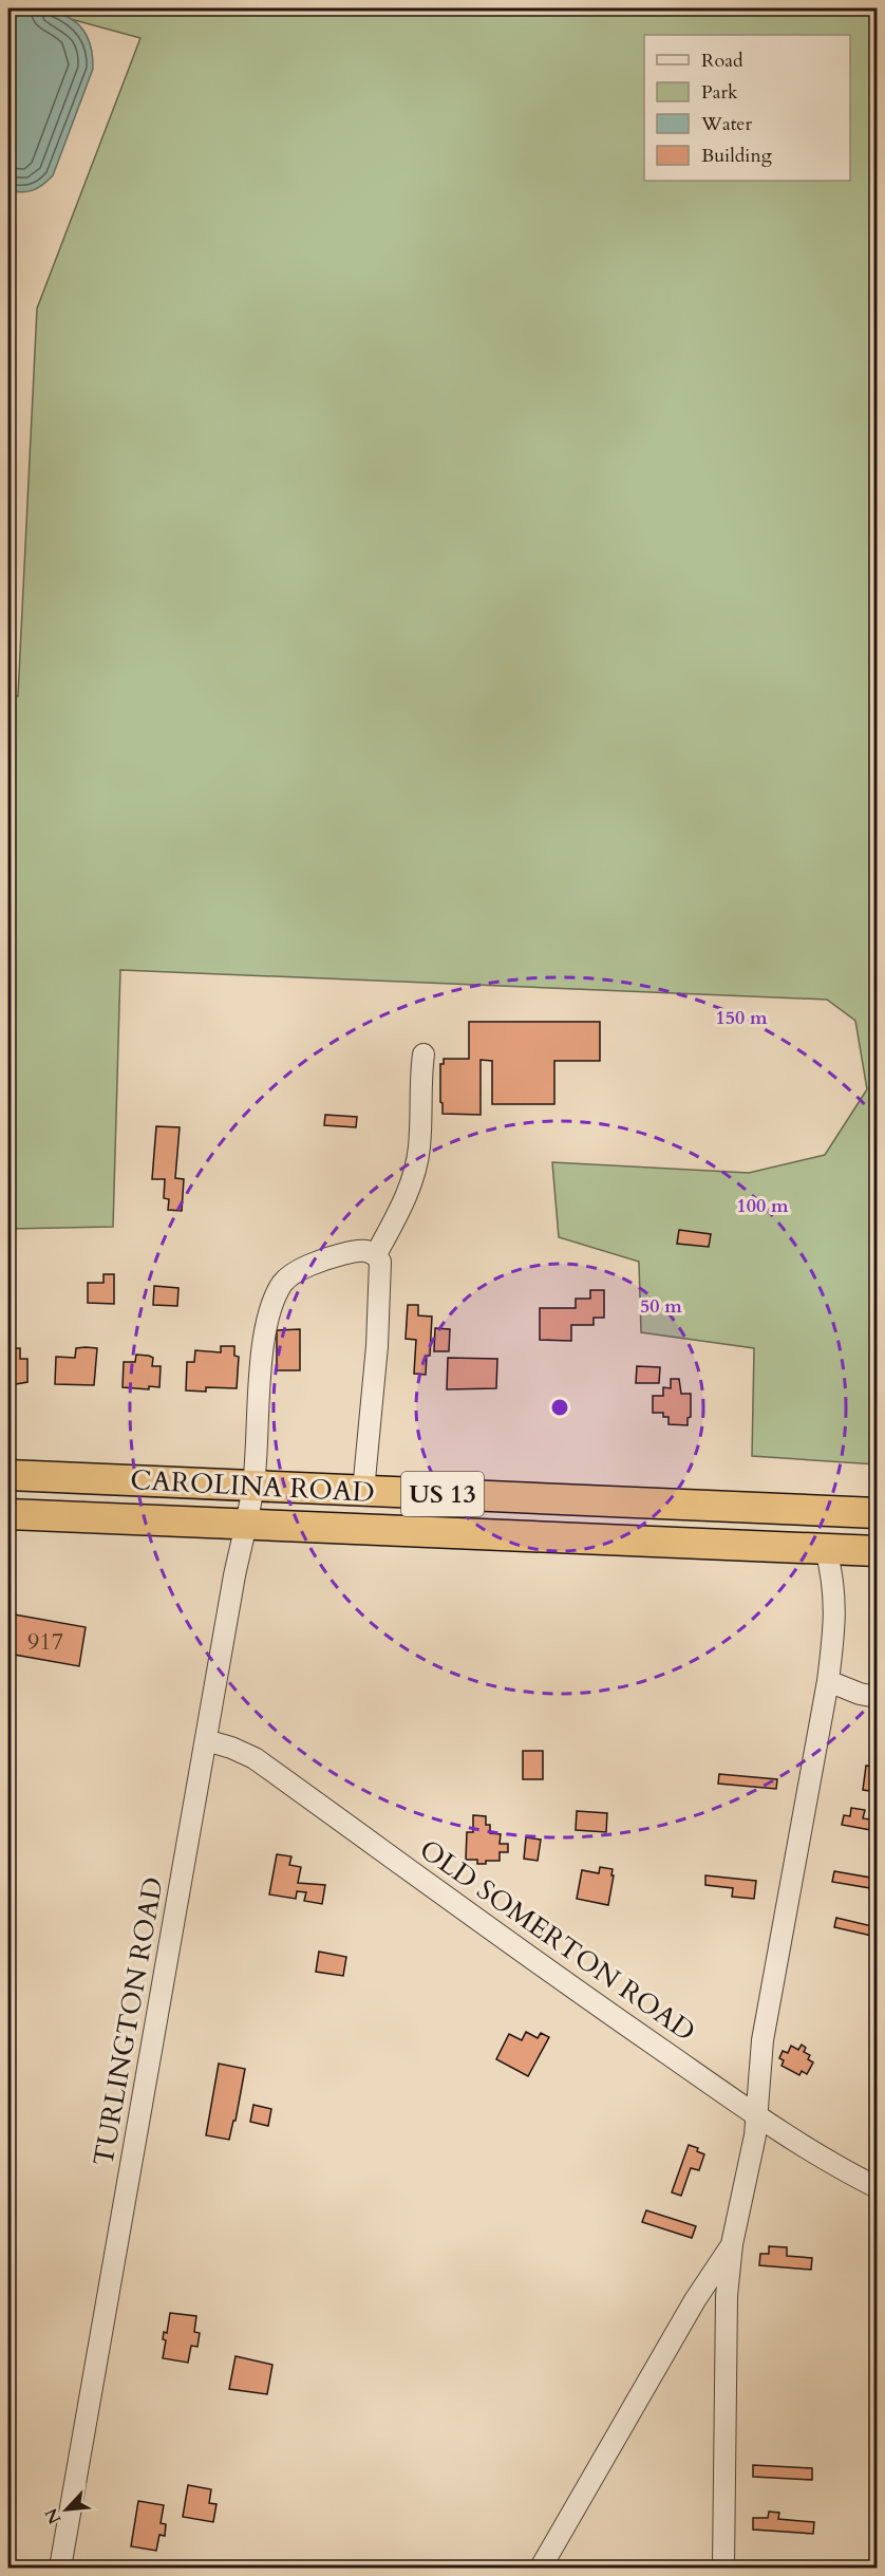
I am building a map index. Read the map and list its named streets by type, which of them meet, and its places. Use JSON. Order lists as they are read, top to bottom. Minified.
{"streets":{"highway":["CAROLINA ROAD","US 13"],"street":["OLD SOMERTON ROAD","TURLINGTON ROAD"]},"crossings":[["CAROLINA ROAD","TURLINGTON ROAD"],["OLD SOMERTON ROAD","TURLINGTON ROAD"]],"house_numbers":["917"],"legend":["Road","Park","Water","Building"],"north":"bottom left","rings":["150 m","100 m","50 m"]}
